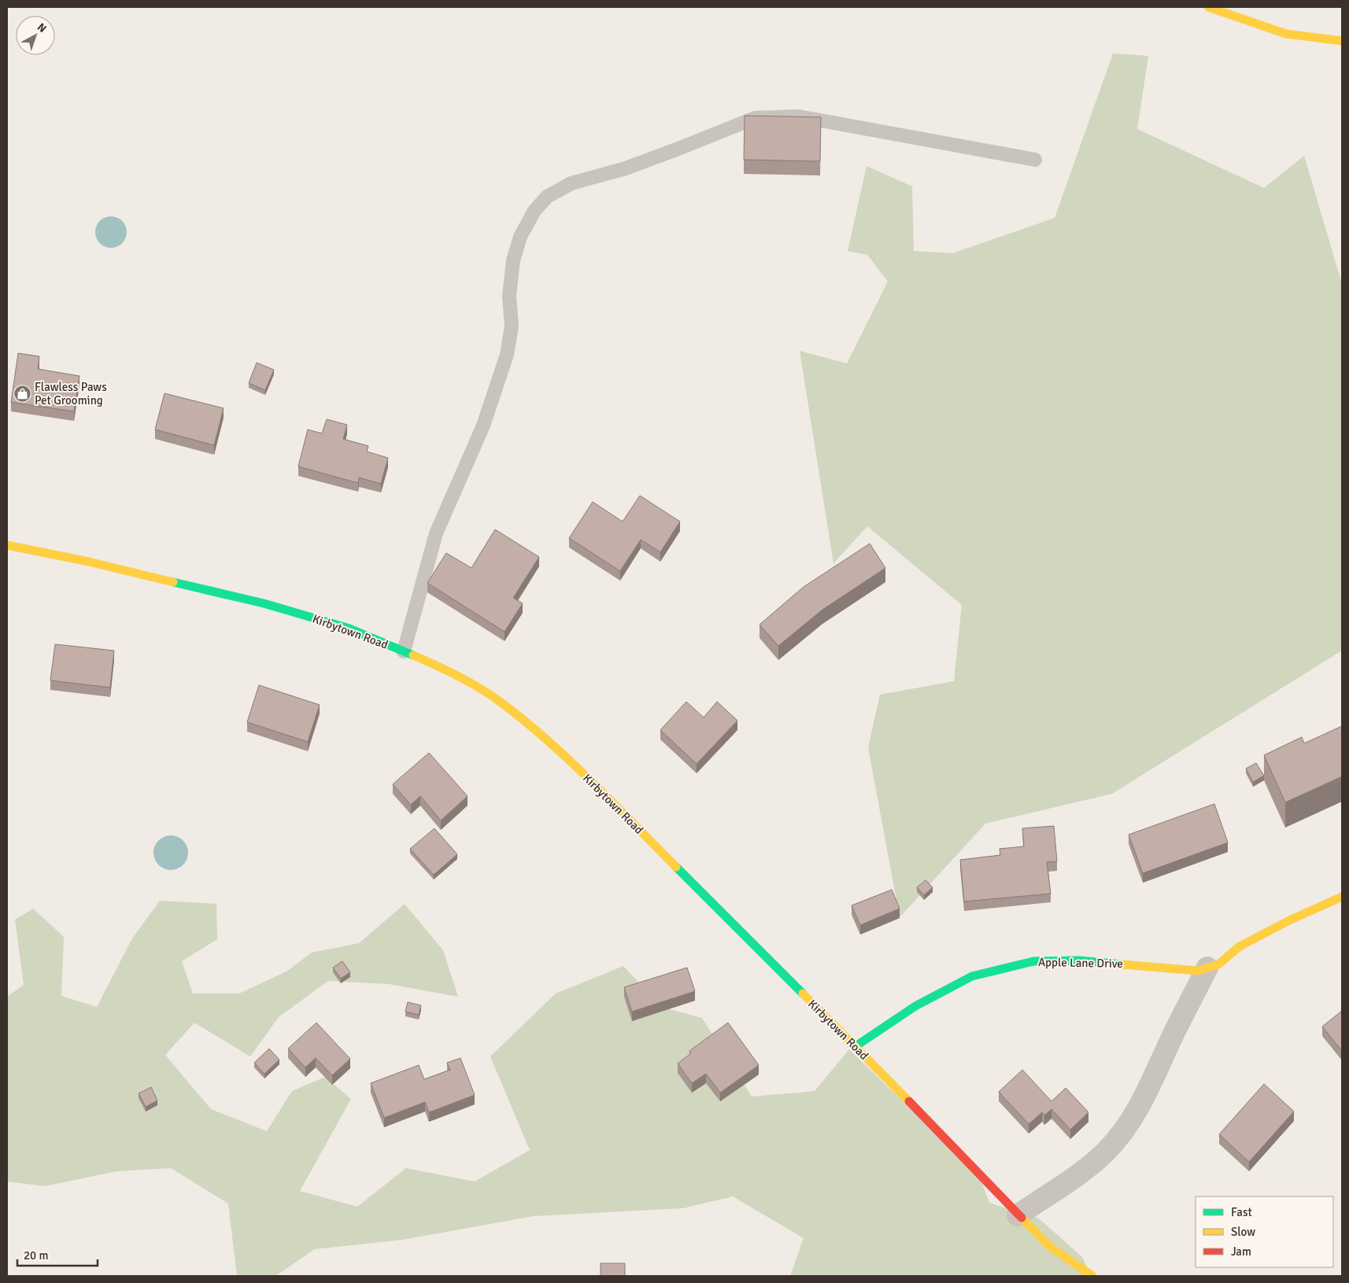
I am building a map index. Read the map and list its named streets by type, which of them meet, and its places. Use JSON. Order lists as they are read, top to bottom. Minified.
{"streets":{"street":["Kirbytown Road","Apple Lane Drive"]},"crossings":[["Kirbytown Road","Apple Lane Drive"]],"places":{"shop":["Flawless Paws Pet Grooming"]},"legend":["Fast","Slow","Jam"],"scale_bar":"20 m","north":"top right"}
